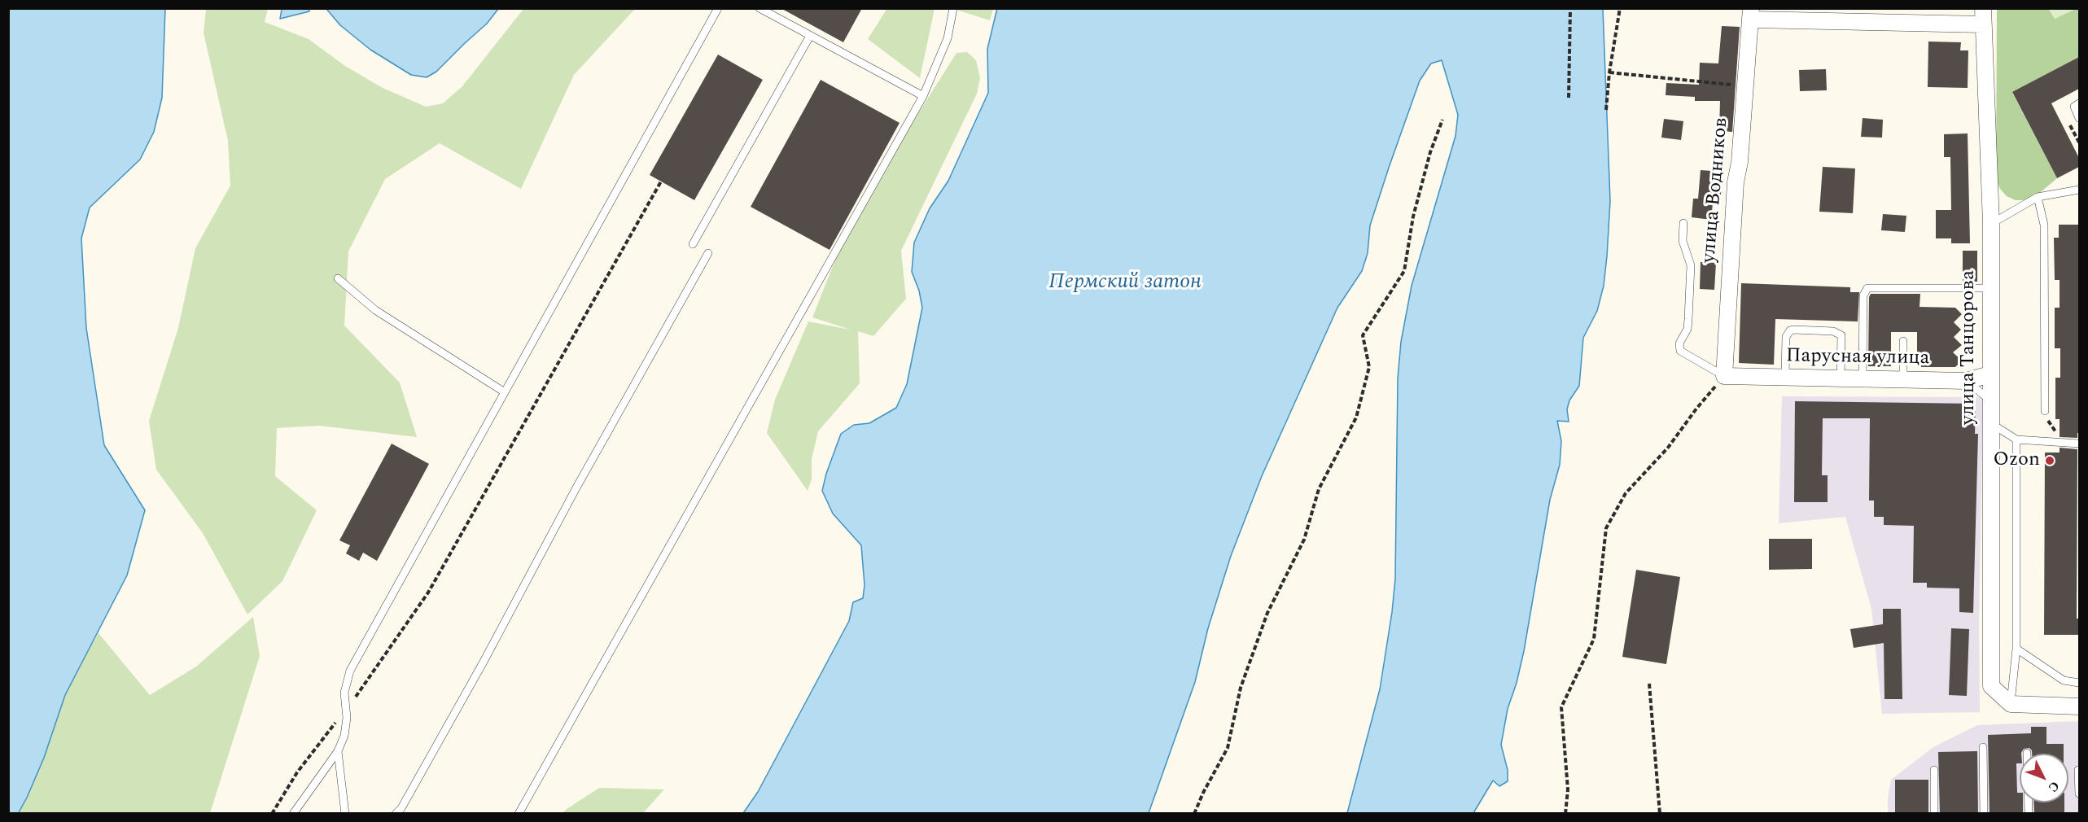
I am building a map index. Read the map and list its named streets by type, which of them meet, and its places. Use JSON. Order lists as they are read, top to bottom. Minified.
{"streets":{"street":["улица Водников","улица Танцорова","Парусная улица"]},"crossings":[["улица Водников","Парусная улица"],["улица Танцорова","Парусная улица"]],"water":["Пермский затон"],"places":["Ozon"],"north":"bottom right"}
